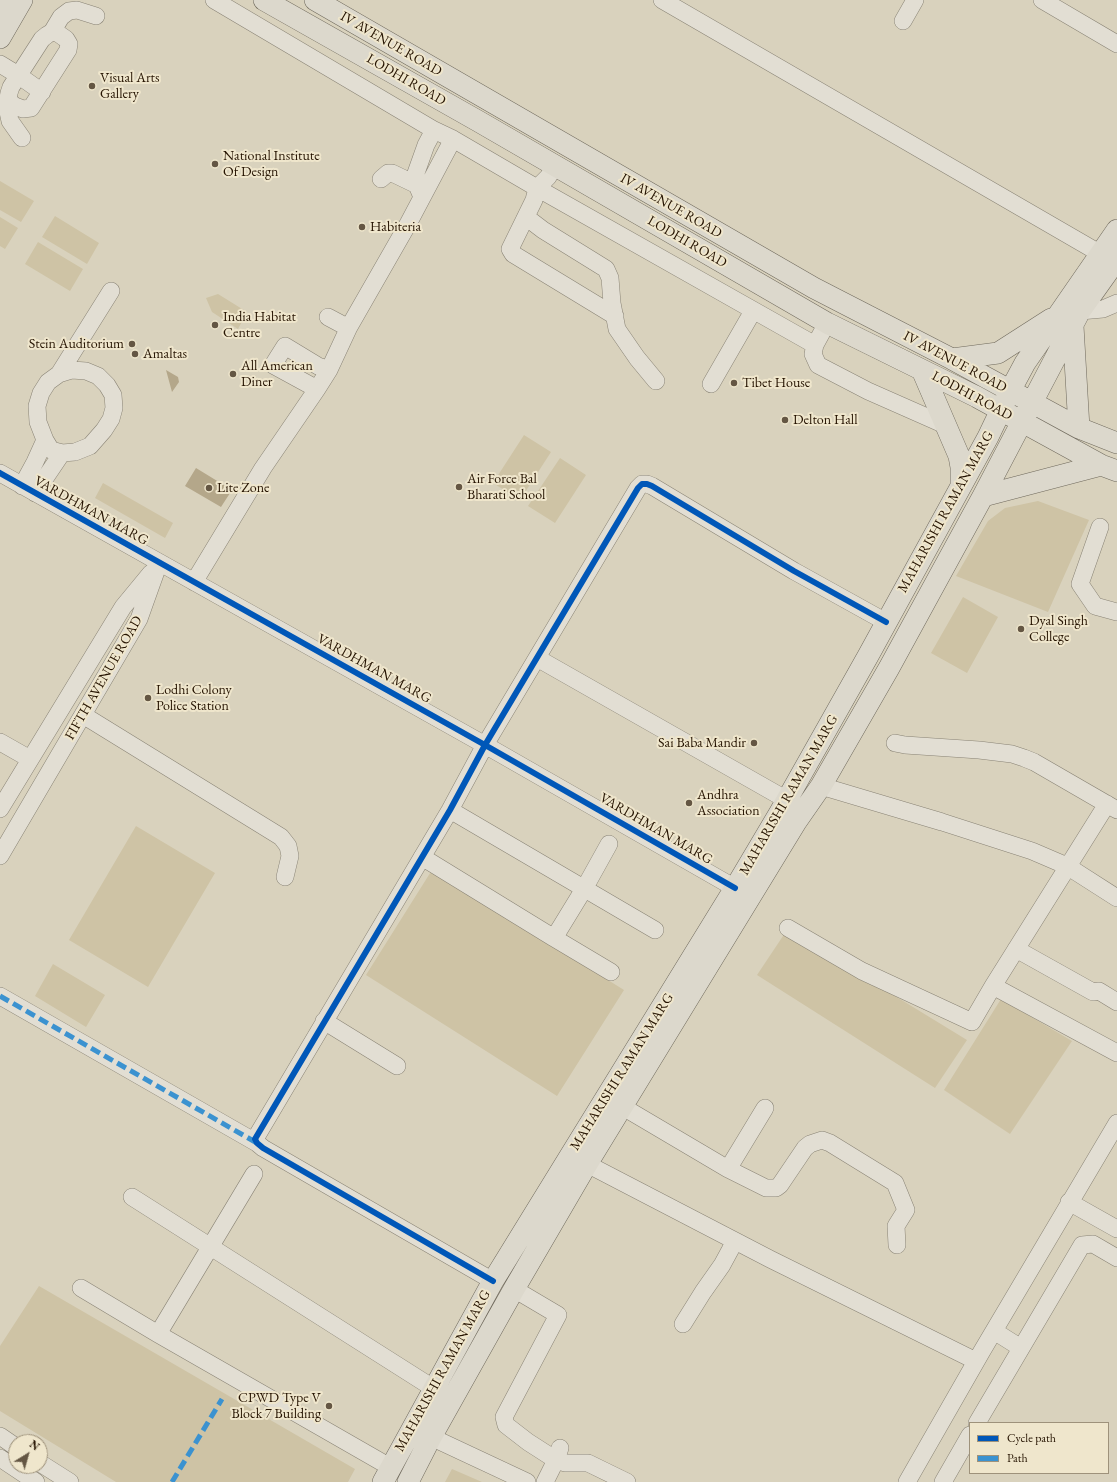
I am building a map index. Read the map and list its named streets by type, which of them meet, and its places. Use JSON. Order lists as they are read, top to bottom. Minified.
{"streets":{"main road":["IV AVENUE ROAD","LODHI ROAD","MAHARISHI RAMAN MARG"],"street":["VARDHMAN MARG","FIFTH AVENUE ROAD"]},"crossings":[["IV AVENUE ROAD","LODHI ROAD"],["IV AVENUE ROAD","MAHARISHI RAMAN MARG"],["LODHI ROAD","MAHARISHI RAMAN MARG"],["VARDHMAN MARG","MAHARISHI RAMAN MARG"],["VARDHMAN MARG","FIFTH AVENUE ROAD"]],"places":["Visual Arts Gallery","National Institute Of Design","Habiteria","India Habitat Centre","Stein Auditorium","Amaltas","All American Diner","Tibet House","Delton Hall","Air Force Bal Bharati School","Lite Zone","Dyal Singh College","Lodhi Colony Police Station","Sai Baba Mandir","Andhra Association","CPWD Type V Block 7 Building"],"legend":["Cycle path","Path"],"north":"top right"}
